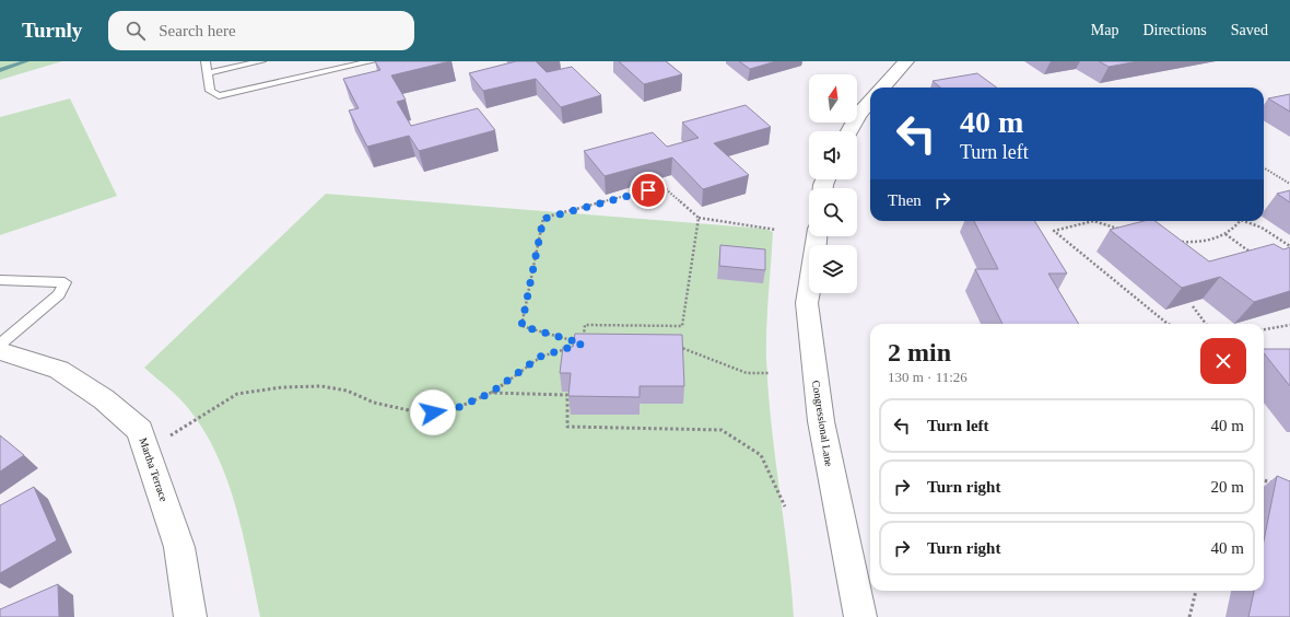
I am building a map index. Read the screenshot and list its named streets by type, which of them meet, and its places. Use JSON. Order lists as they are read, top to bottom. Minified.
{"streets":{"street":["Congressional Lane","Martha Terrace"]},"north":"top","page":{"header":"Turnly","search":"Search here","nav":["Map","Directions","Saved"],"turn":["40 m","Turn left"],"then":"Then","heading":["2 min","130 m · 11:26"],"list":[{"name":"Turn left","value":"40 m"},{"name":"Turn right","value":"20 m"},{"name":"Turn right","value":"40 m"}]}}
